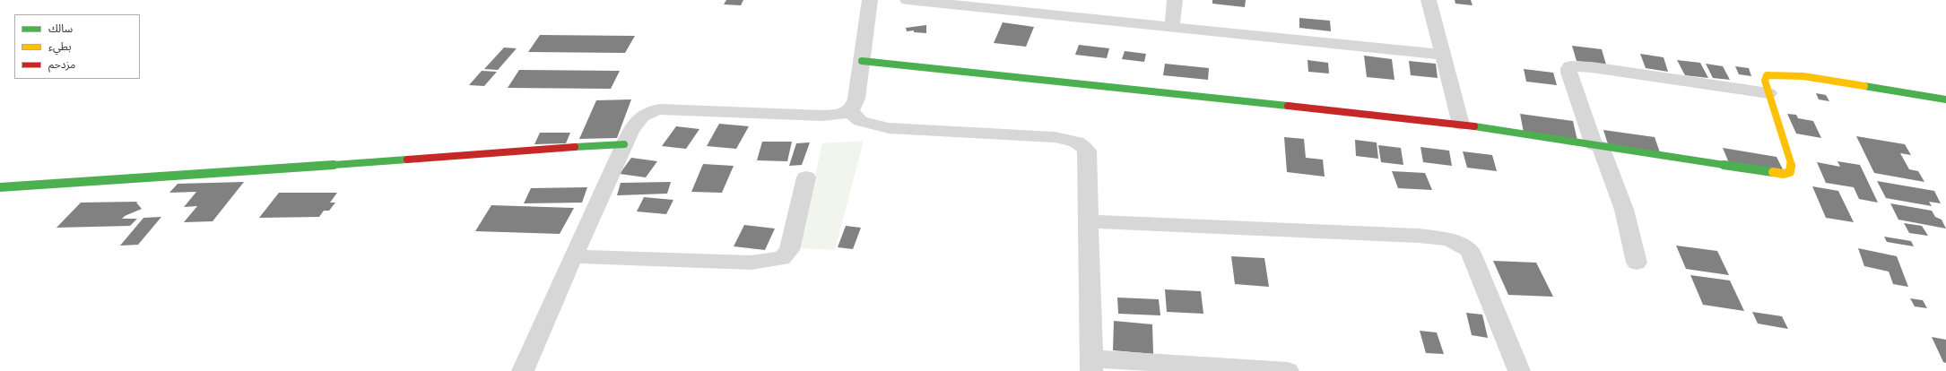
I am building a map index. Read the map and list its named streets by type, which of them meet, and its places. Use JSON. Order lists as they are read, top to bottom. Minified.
{"legend":["سالك","بطيء","مزدحم"]}
